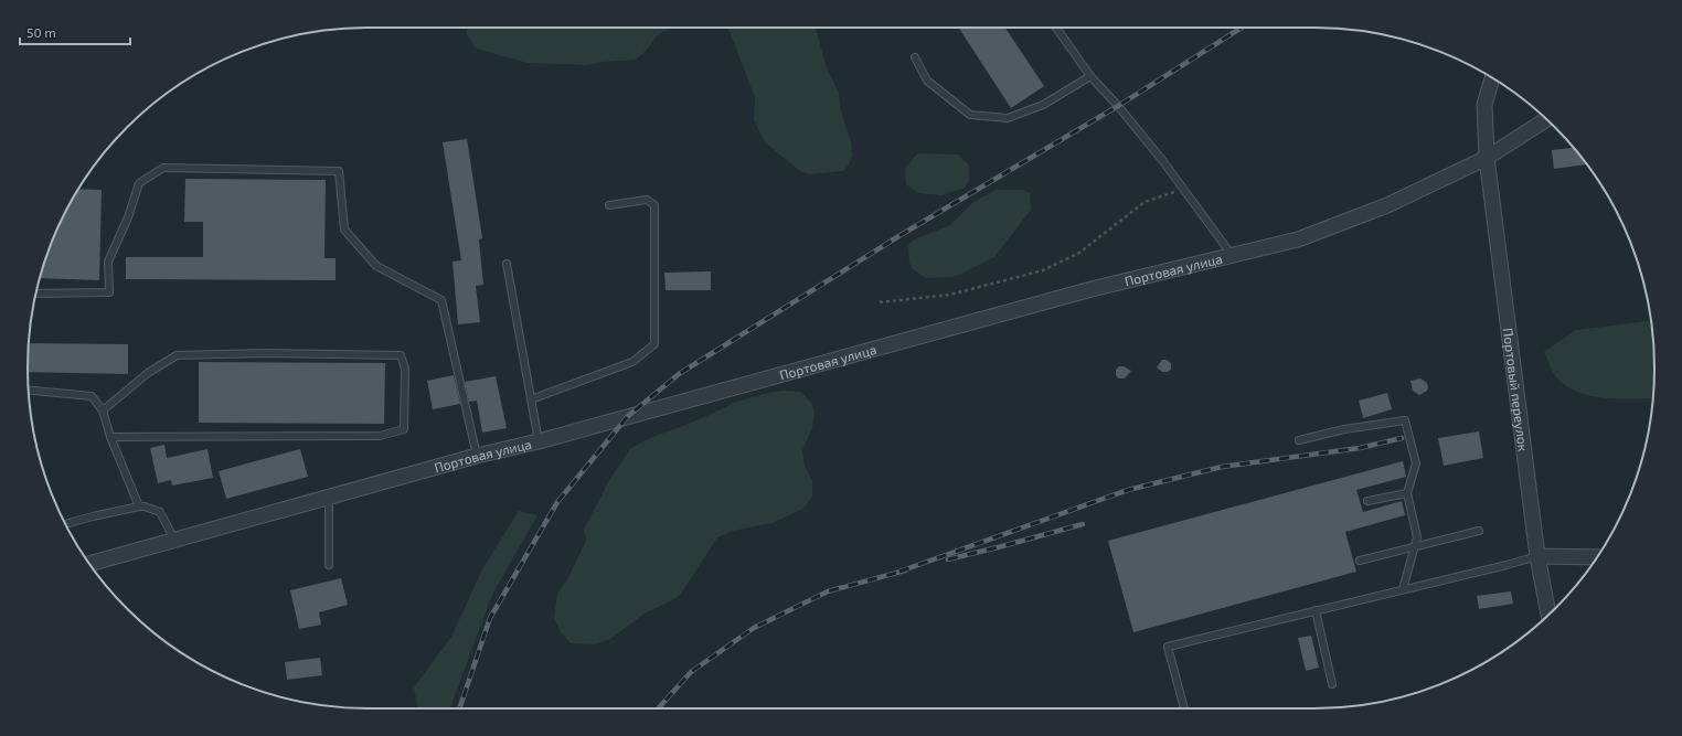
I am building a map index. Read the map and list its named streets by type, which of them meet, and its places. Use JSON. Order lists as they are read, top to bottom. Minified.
{"streets":{"street":["Портовая улица","Портовый переулок"]},"crossings":[["Портовая улица","Портовый переулок"]],"scale_bar":"50 m"}
